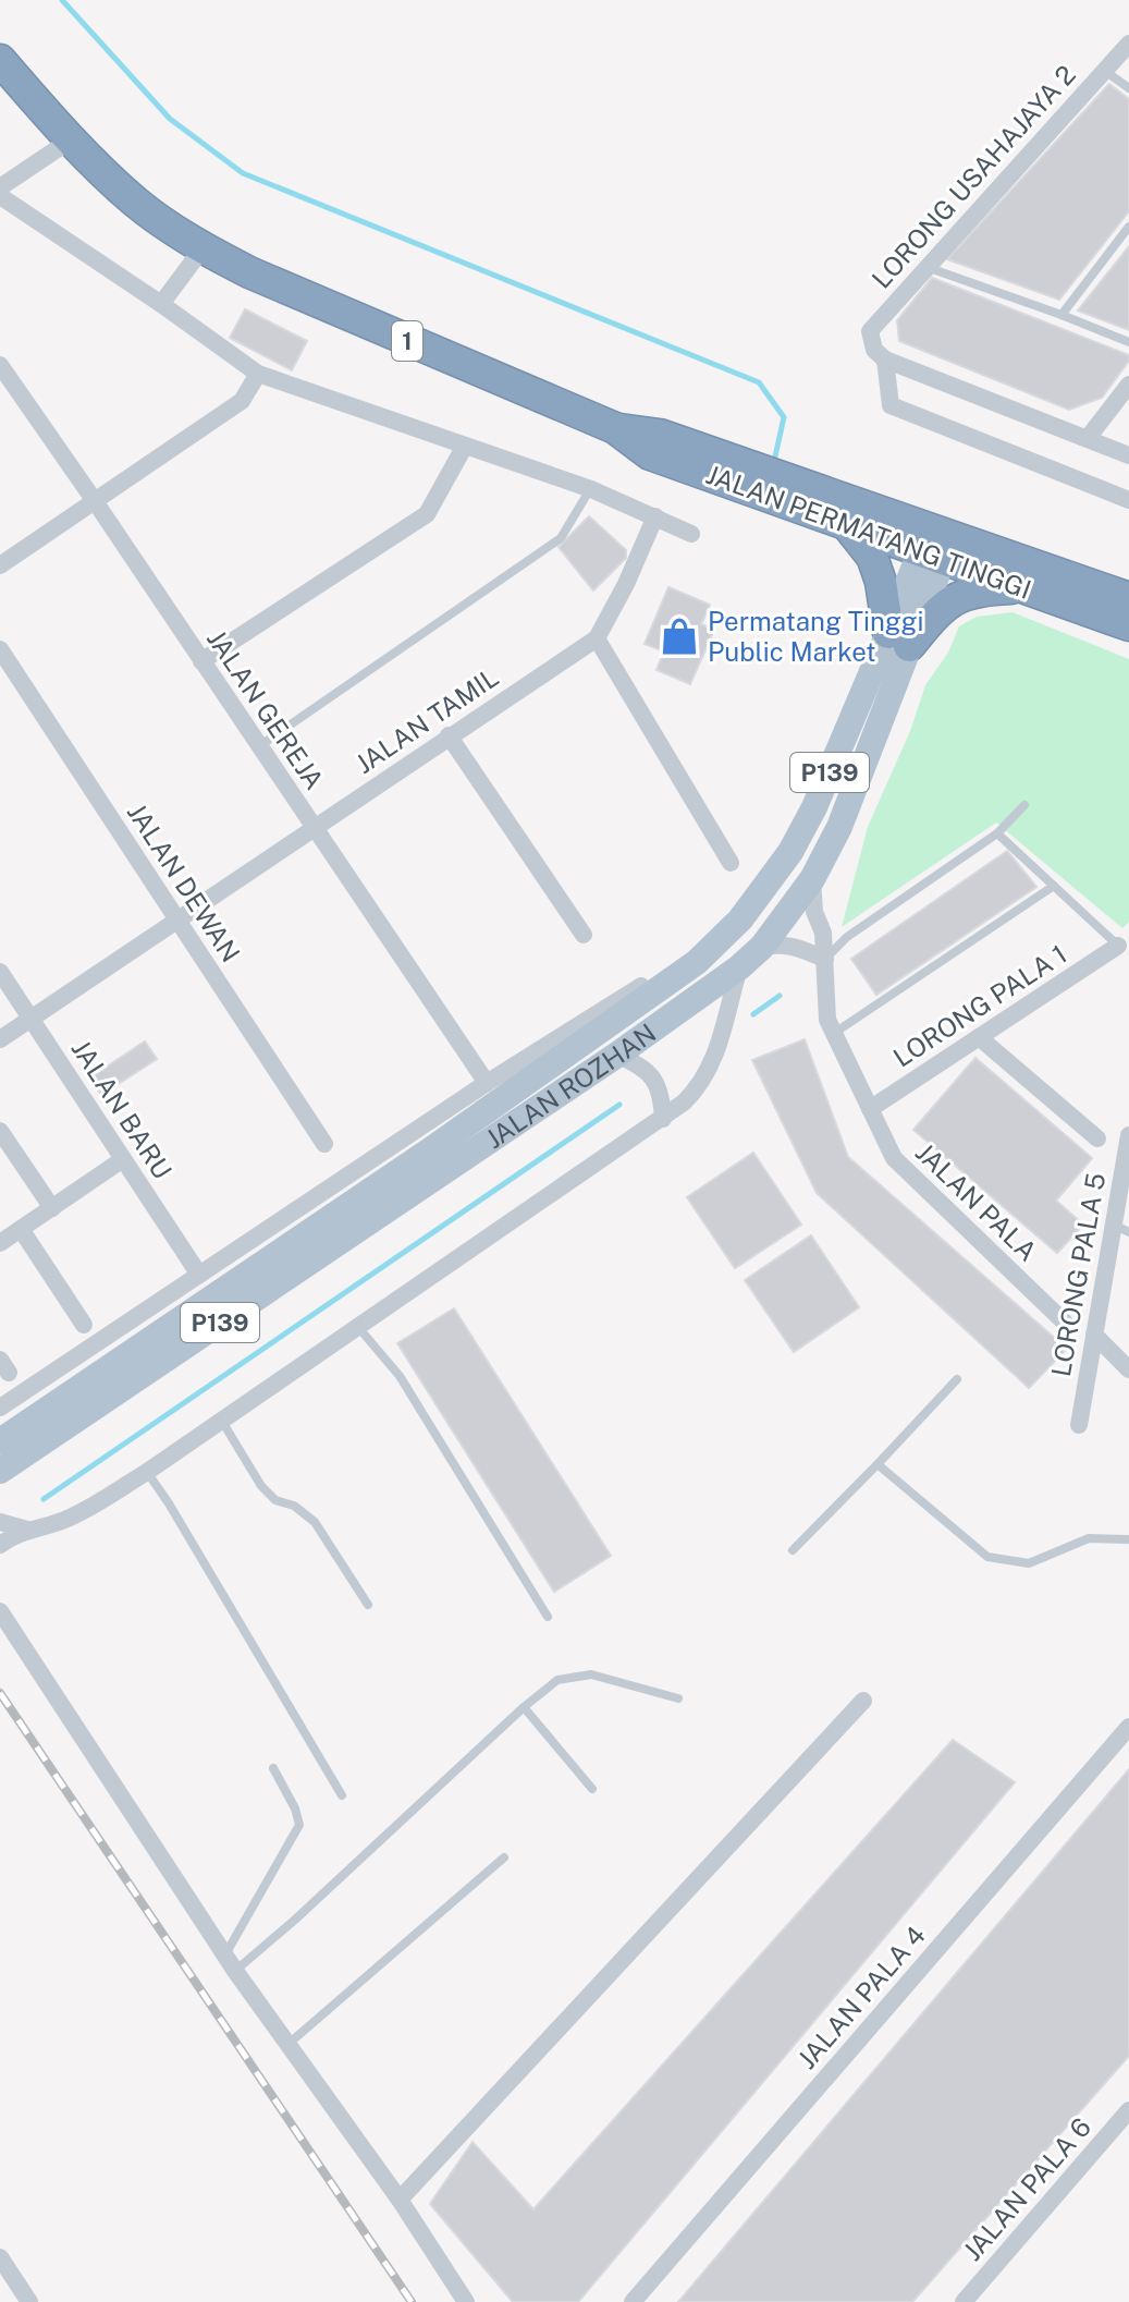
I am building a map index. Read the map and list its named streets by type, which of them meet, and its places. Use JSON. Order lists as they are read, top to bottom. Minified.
{"streets":{"highway":["1","JALAN PERMATANG TINGGI"],"main road":["P139","JALAN ROZHAN"],"street":["LORONG USAHAJAYA 2","JALAN GEREJA","JALAN TAMIL","JALAN DEWAN","LORONG PALA 1","JALAN BARU","JALAN PALA","LORONG PALA 5","JALAN PALA 4","JALAN PALA 6"]},"crossings":[["JALAN PERMATANG TINGGI","JALAN ROZHAN"],["JALAN GEREJA","JALAN TAMIL"],["JALAN TAMIL","JALAN DEWAN"],["JALAN TAMIL","JALAN BARU"],["LORONG PALA 1","JALAN PALA"],["JALAN ROZHAN","JALAN PALA"]],"places":{"shop":["Permatang Tinggi Public Market"]}}
